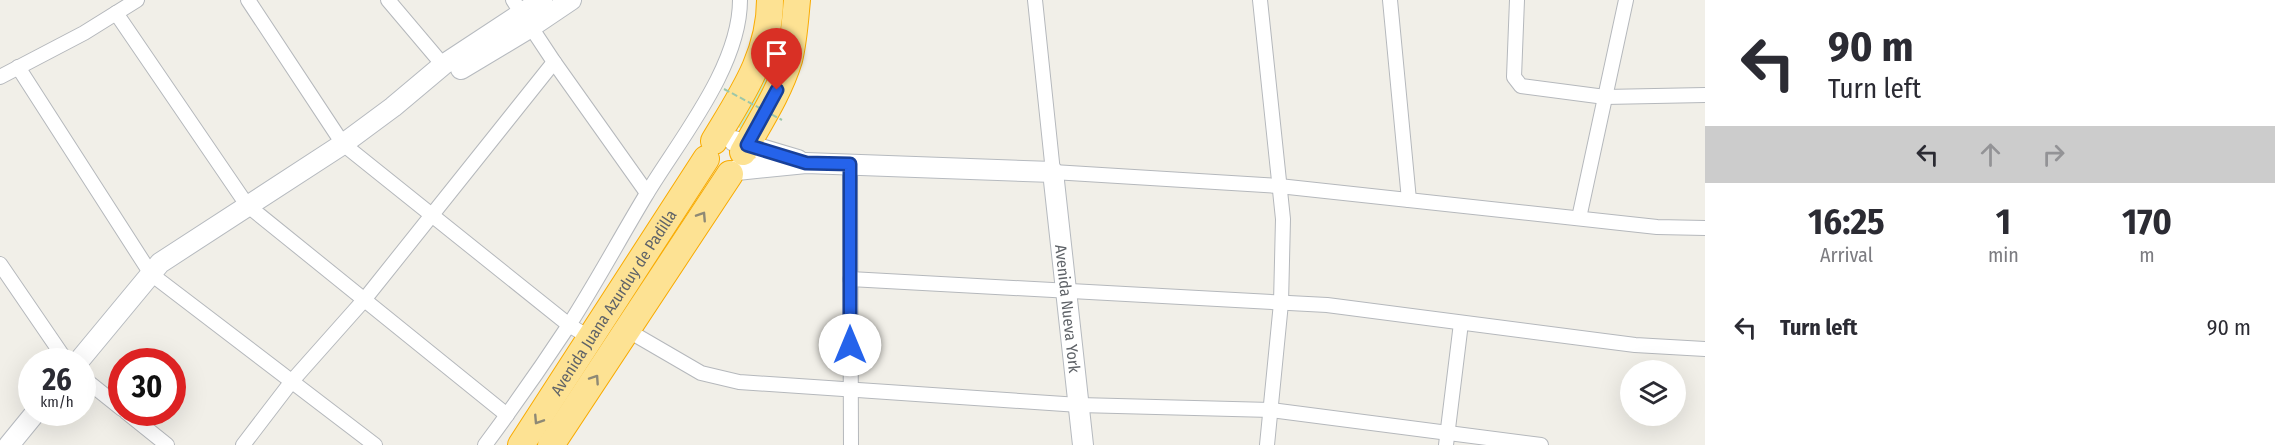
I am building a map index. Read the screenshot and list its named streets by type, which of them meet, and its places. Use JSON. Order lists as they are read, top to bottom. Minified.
{"streets":{"highway":["Avenida Juana Azurduy de Padilla"],"street":["Avenida Nueva York"]},"page":{"turn":["90 m","Turn left"],"eta":["16:25","Arrival","1","min","170","m"],"list":[{"name":"Turn left","value":"90 m"}],"speed":"26 km/h","limit":"30"}}
